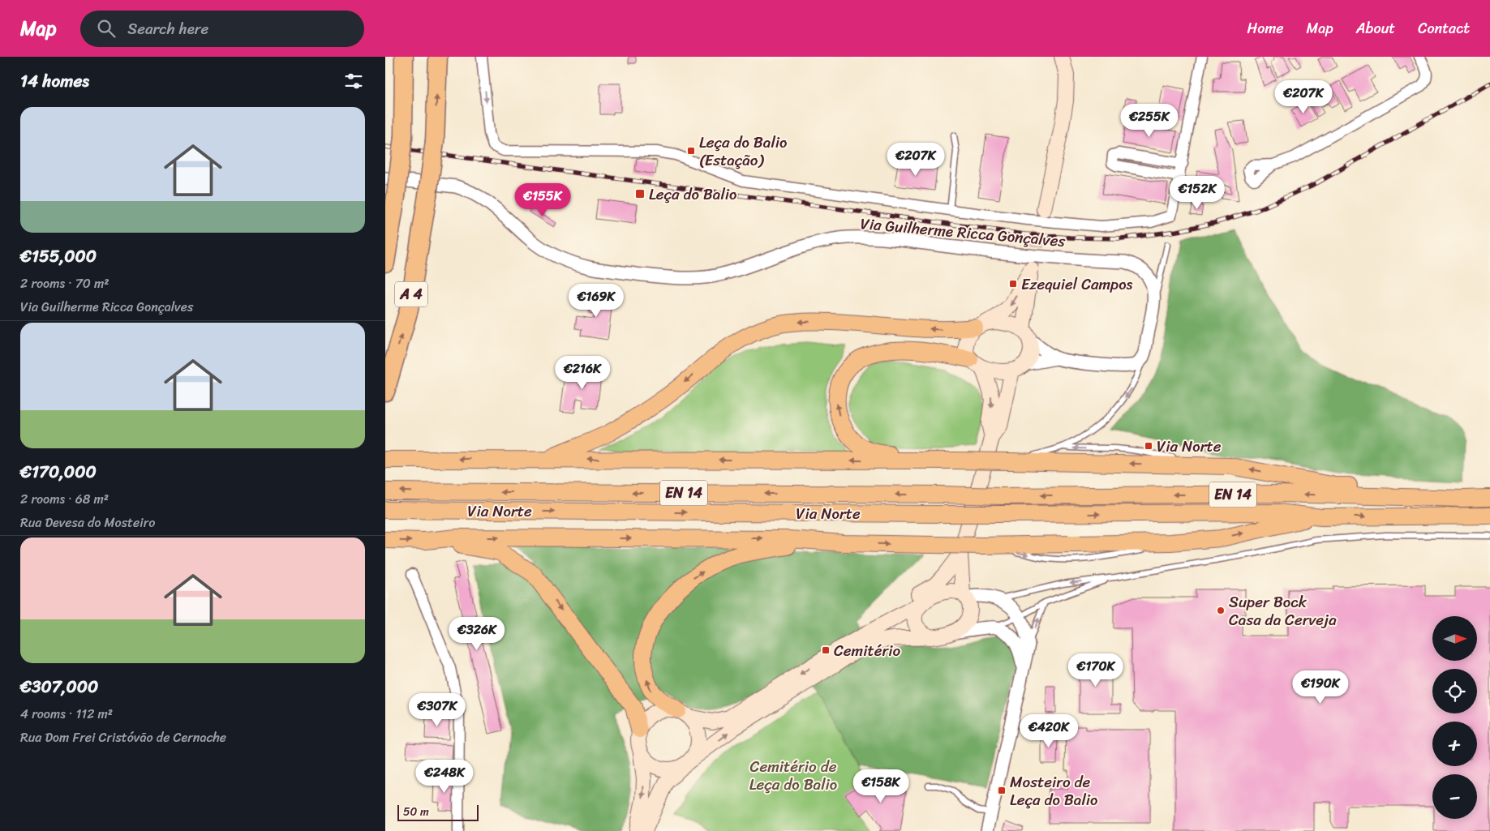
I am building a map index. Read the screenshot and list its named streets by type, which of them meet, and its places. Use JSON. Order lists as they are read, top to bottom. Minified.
{"streets":{"highway":["A 4","EN 14","Via Norte"],"street":["Via Guilherme Ricca Gonçalves"]},"parks":["Cemitério de Leça do Balio"],"places":{"transit":["Leça do Balio (Estação)","Leça do Balio","Ezequiel Campos","Via Norte","Cemitério","Mosteiro de Leça do Balio"],"other":["Super Bock Casa da Cerveja"]},"scale_bar":"50 m","north":"right","page":{"header":"Map","search":"Search here","nav":["Home","Map","About","Contact"],"heading":"14 homes","price":["€207K","€255K","€207K","€152K","€155K","€169K","€216K","€326K","€170K","€190K","€307K","€420K","€248K","€158K"],"list":[{"name":"€155,000","note":"2 rooms · 70 m² · Via Guilherme Ricca Gonçalves"},{"name":"€170,000","note":"2 rooms · 68 m² · Rua Devesa do Mosteiro"},{"name":"€307,000","note":"4 rooms · 112 m² · Rua Dom Frei Cristóvão de Cernache"}],"map_buttons":["+","−"],"scale":"50 m"}}
